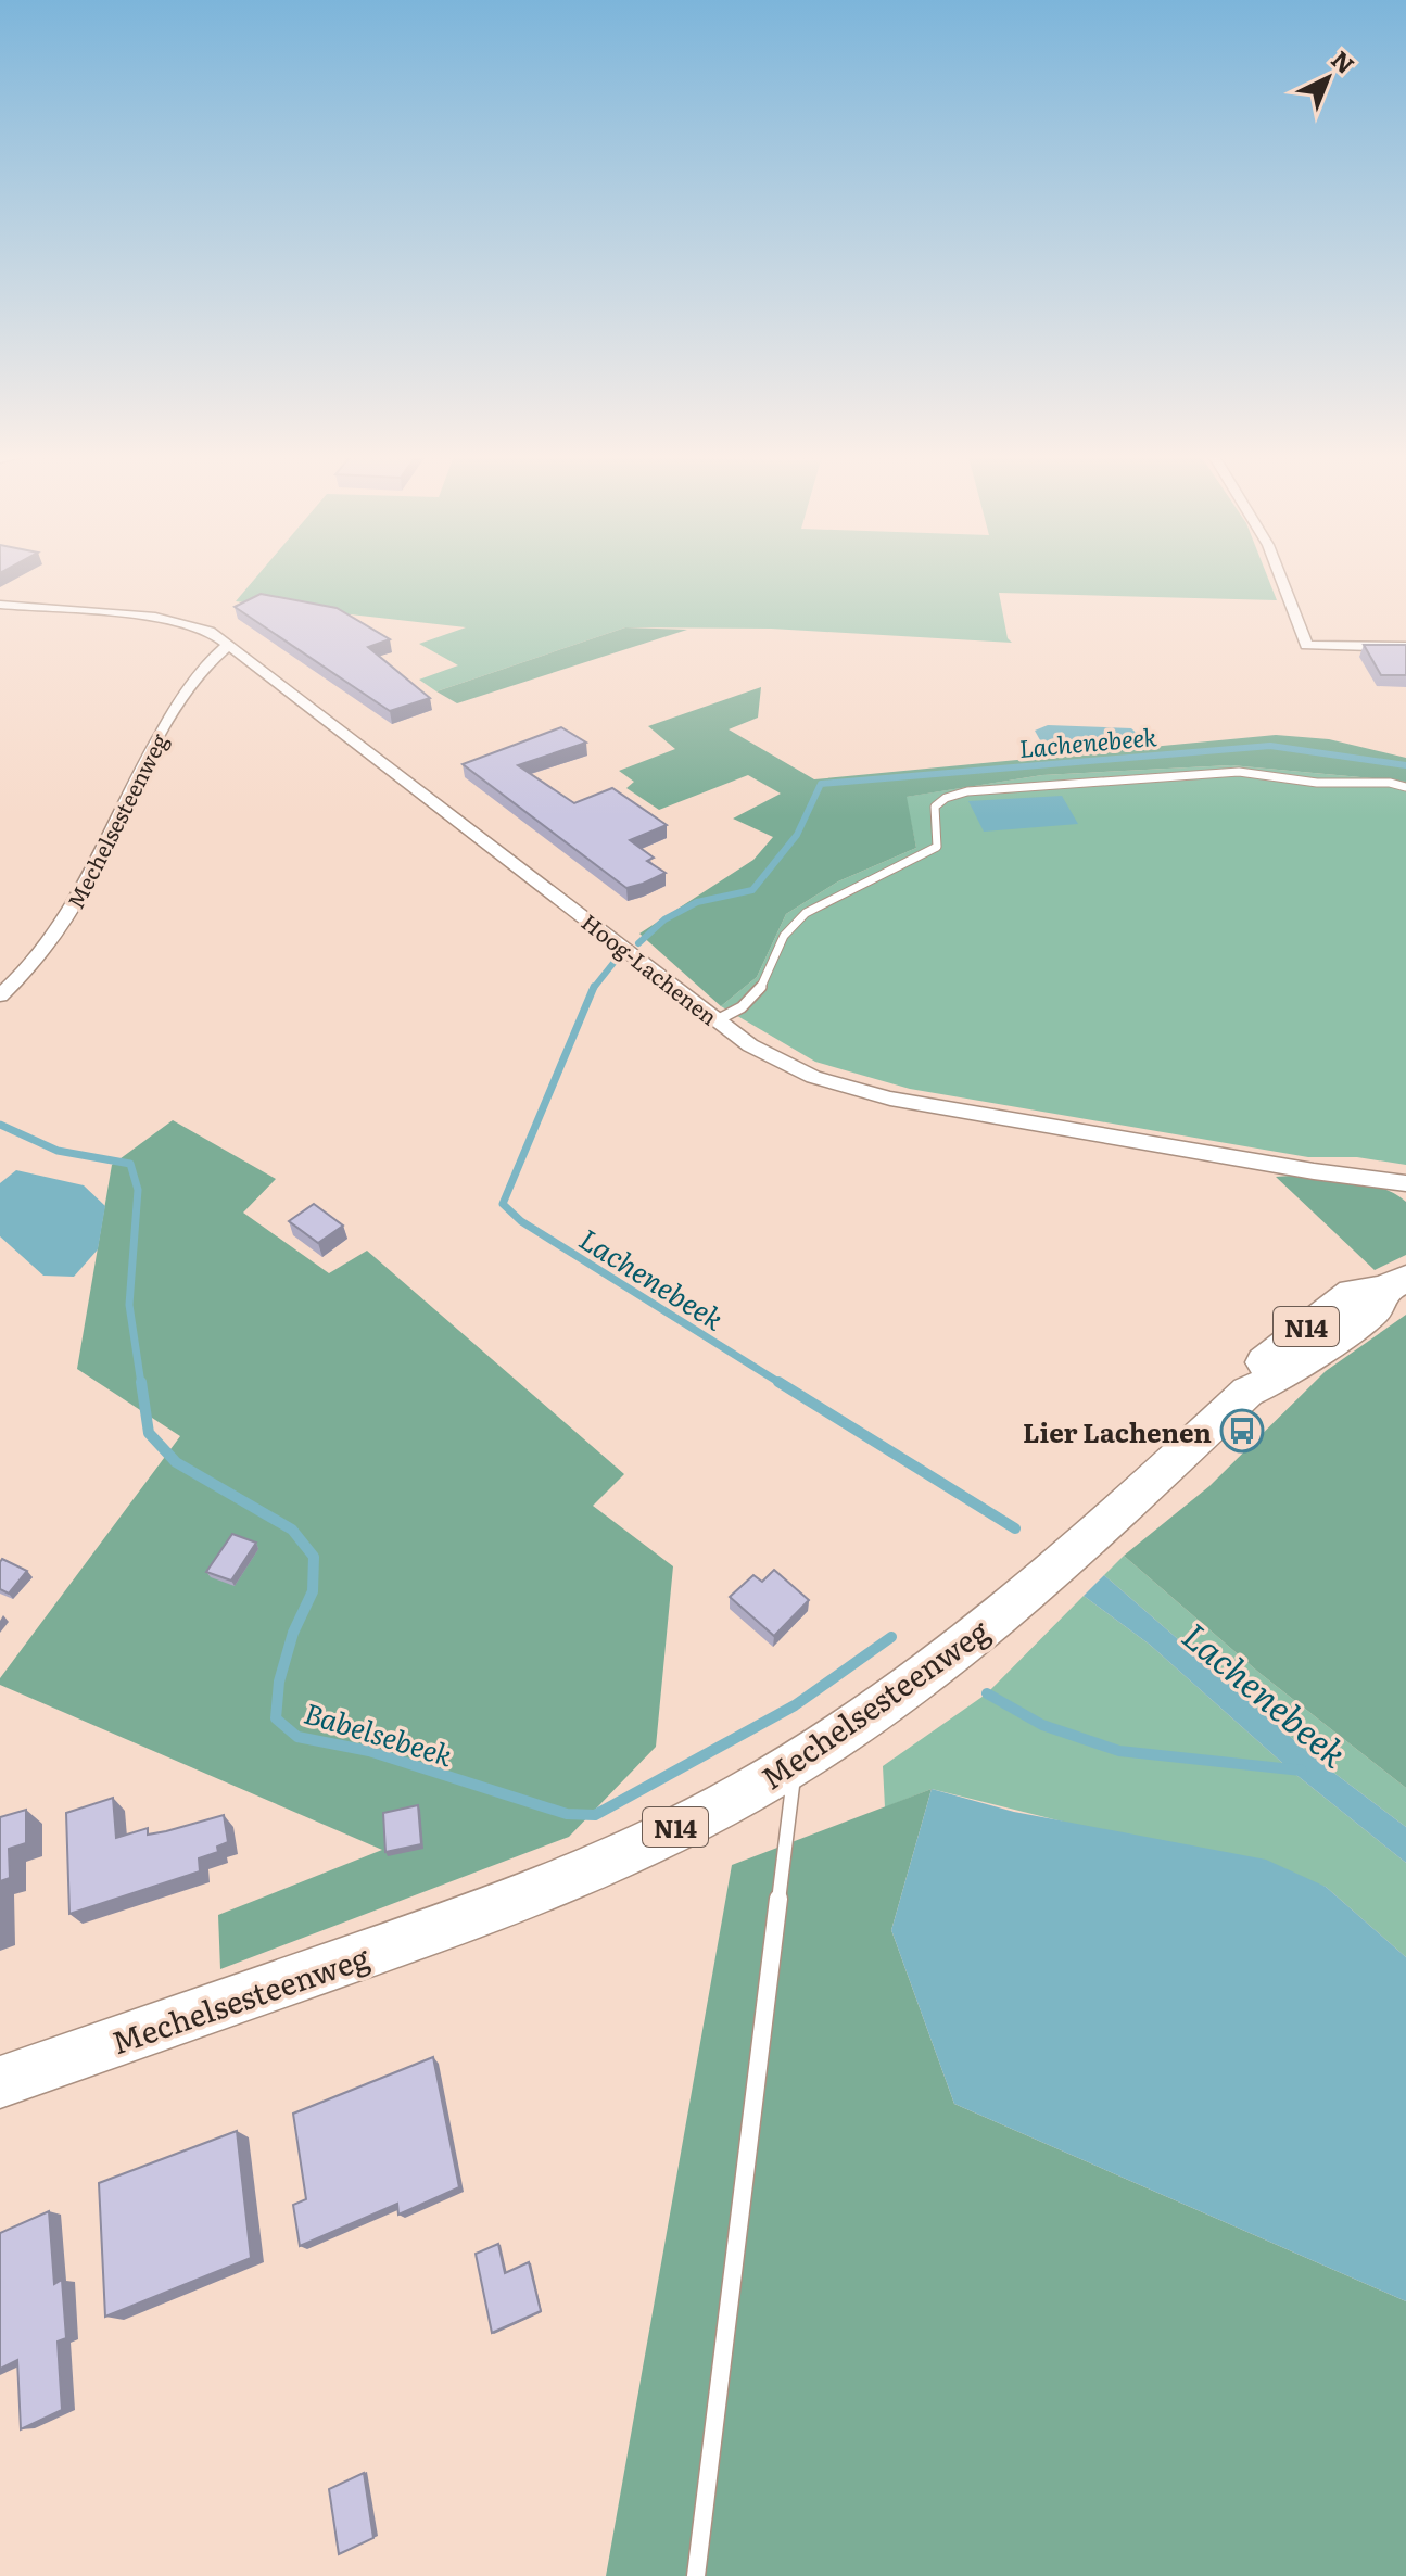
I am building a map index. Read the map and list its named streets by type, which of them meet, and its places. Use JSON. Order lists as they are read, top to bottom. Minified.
{"streets":{"main road":["Mechelsesteenweg","N14"],"street":["Hoog-Lachenen"]},"crossings":[["Mechelsesteenweg","Hoog-Lachenen"]],"water":["Lachenebeek","Babelsebeek"],"places":{"bus stop":["Lier Lachenen"]},"north":"top right"}
